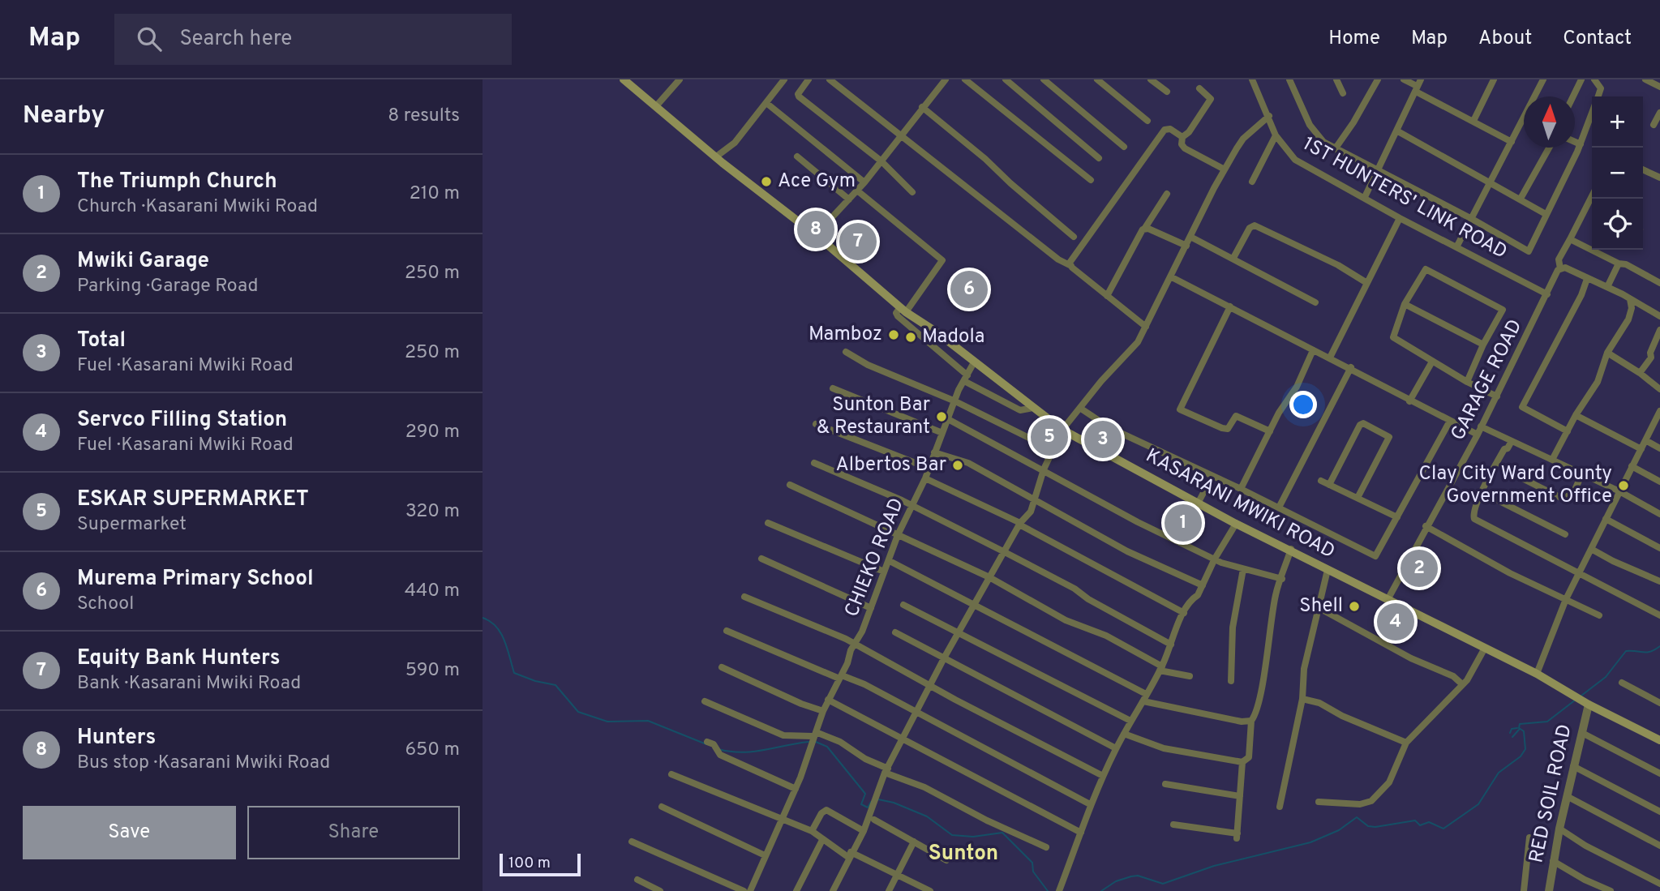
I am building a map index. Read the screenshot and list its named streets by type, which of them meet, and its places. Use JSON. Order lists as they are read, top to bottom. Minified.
{"streets":{"main road":["KASARANI MWIKI ROAD"],"street":["1ST HUNTERS' LINK ROAD","GARAGE ROAD","CHIEKO ROAD","RED SOIL ROAD"]},"crossings":[["1ST HUNTERS' LINK ROAD","GARAGE ROAD"],["GARAGE ROAD","KASARANI MWIKI ROAD"],["KASARANI MWIKI ROAD","CHIEKO ROAD"],["KASARANI MWIKI ROAD","RED SOIL ROAD"]],"districts":["Sunton"],"places":["Ace Gym","Mamboz","Madola","Sunton Bar & Restaurant","Albertos Bar","Clay City Ward County Government Office","Shell"],"scale_bar":"100 m","north":"top","page":{"header":"Map","search":"Search here","nav":["Home","Map","About","Contact"],"heading":["Nearby","8 results"],"map_buttons":["+","−"],"list":[{"mark":"1","name":"The Triumph Church","note":"Church · Kasarani Mwiki Road","value":"210 m"},{"mark":"2","name":"Mwiki Garage","note":"Parking · Garage Road","value":"250 m"},{"mark":"3","name":"Total","note":"Fuel · Kasarani Mwiki Road","value":"250 m"},{"mark":"4","name":"Servco Filling Station","note":"Fuel · Kasarani Mwiki Road","value":"290 m"},{"mark":"5","name":"ESKAR SUPERMARKET","note":"Supermarket","value":"320 m"},{"mark":"6","name":"Murema Primary School","note":"School","value":"440 m"},{"mark":"7","name":"Equity Bank Hunters","note":"Bank · Kasarani Mwiki Road","value":"590 m"},{"mark":"8","name":"Hunters","note":"Bus stop · Kasarani Mwiki Road","value":"650 m"}],"pins":["8","7","6","5","3","1","2","4"],"buttons":["Save","Share"],"scale":"100 m"}}
